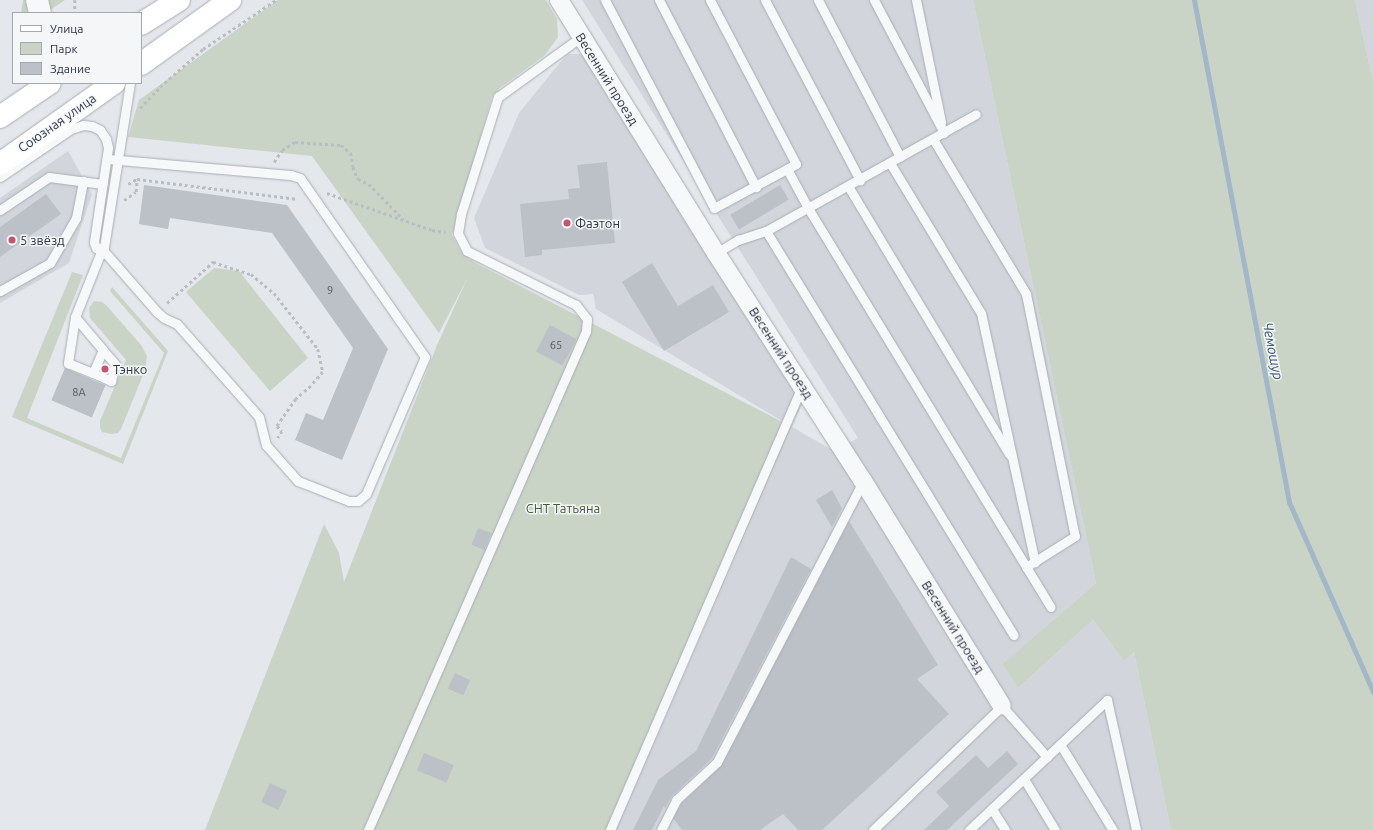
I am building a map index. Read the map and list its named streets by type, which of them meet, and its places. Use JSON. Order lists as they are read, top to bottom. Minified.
{"streets":{"main road":["Союзная улица"],"street":["Весенний проезд"]},"water":["Чемошур"],"parks":["СНТ Татьяна"],"places":["Фаэтон","5 звёзд","Тэнко"],"house_numbers":["9","65","8А"],"legend":["Улица","Парк","Здание"]}
